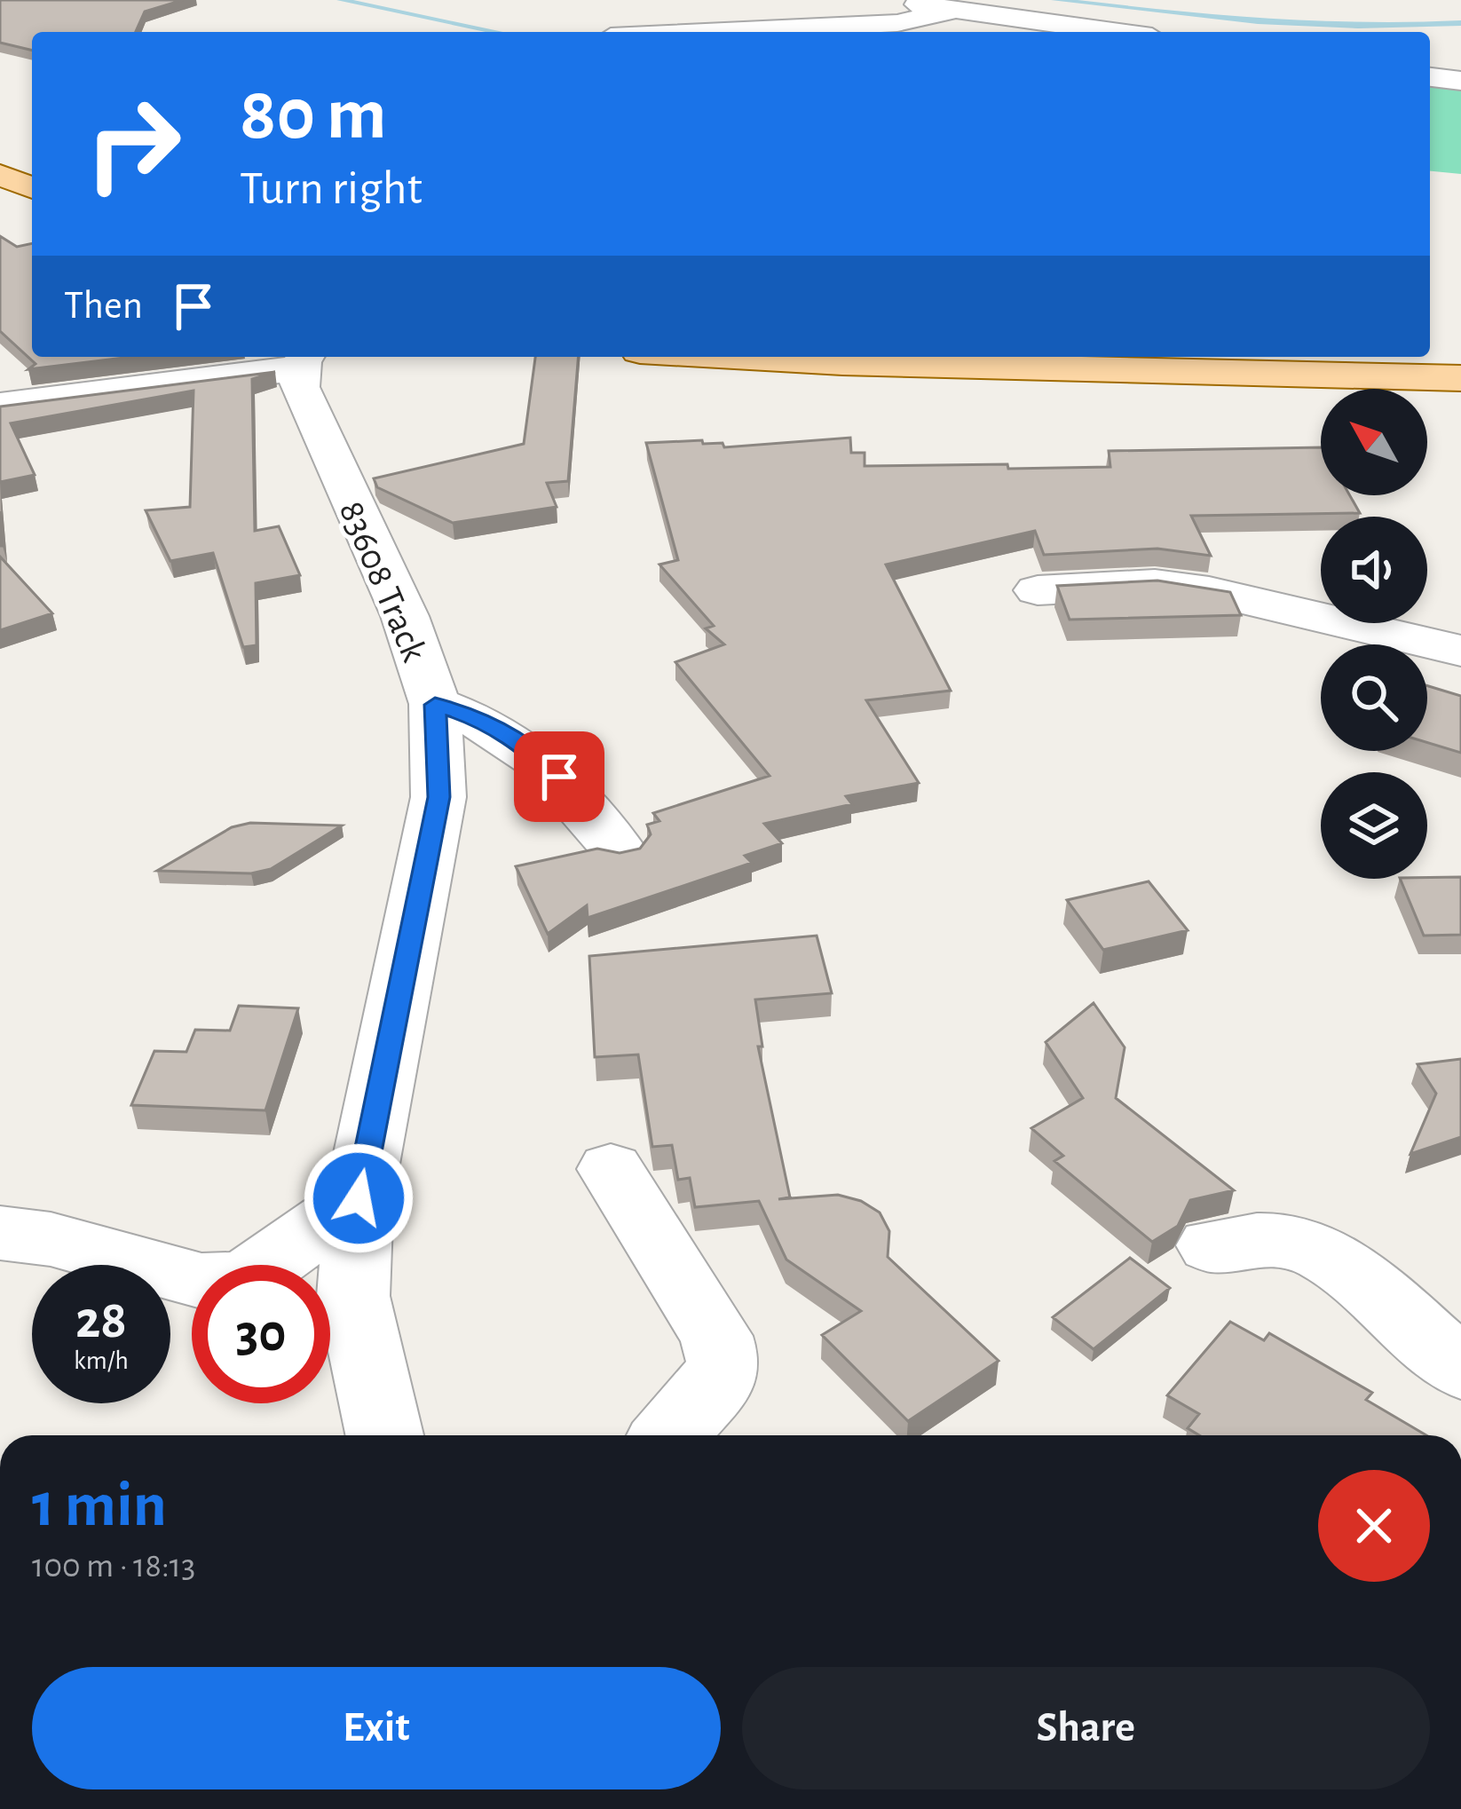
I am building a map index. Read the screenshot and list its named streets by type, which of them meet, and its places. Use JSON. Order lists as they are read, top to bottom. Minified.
{"streets":{"street":["83608 Track"]},"north":"top left","page":{"turn":["80 m","Turn right"],"then":"Then","speed":"28 km/h","limit":"30","heading":["1 min","100 m · 18:13"],"buttons":["Exit","Share"]}}
